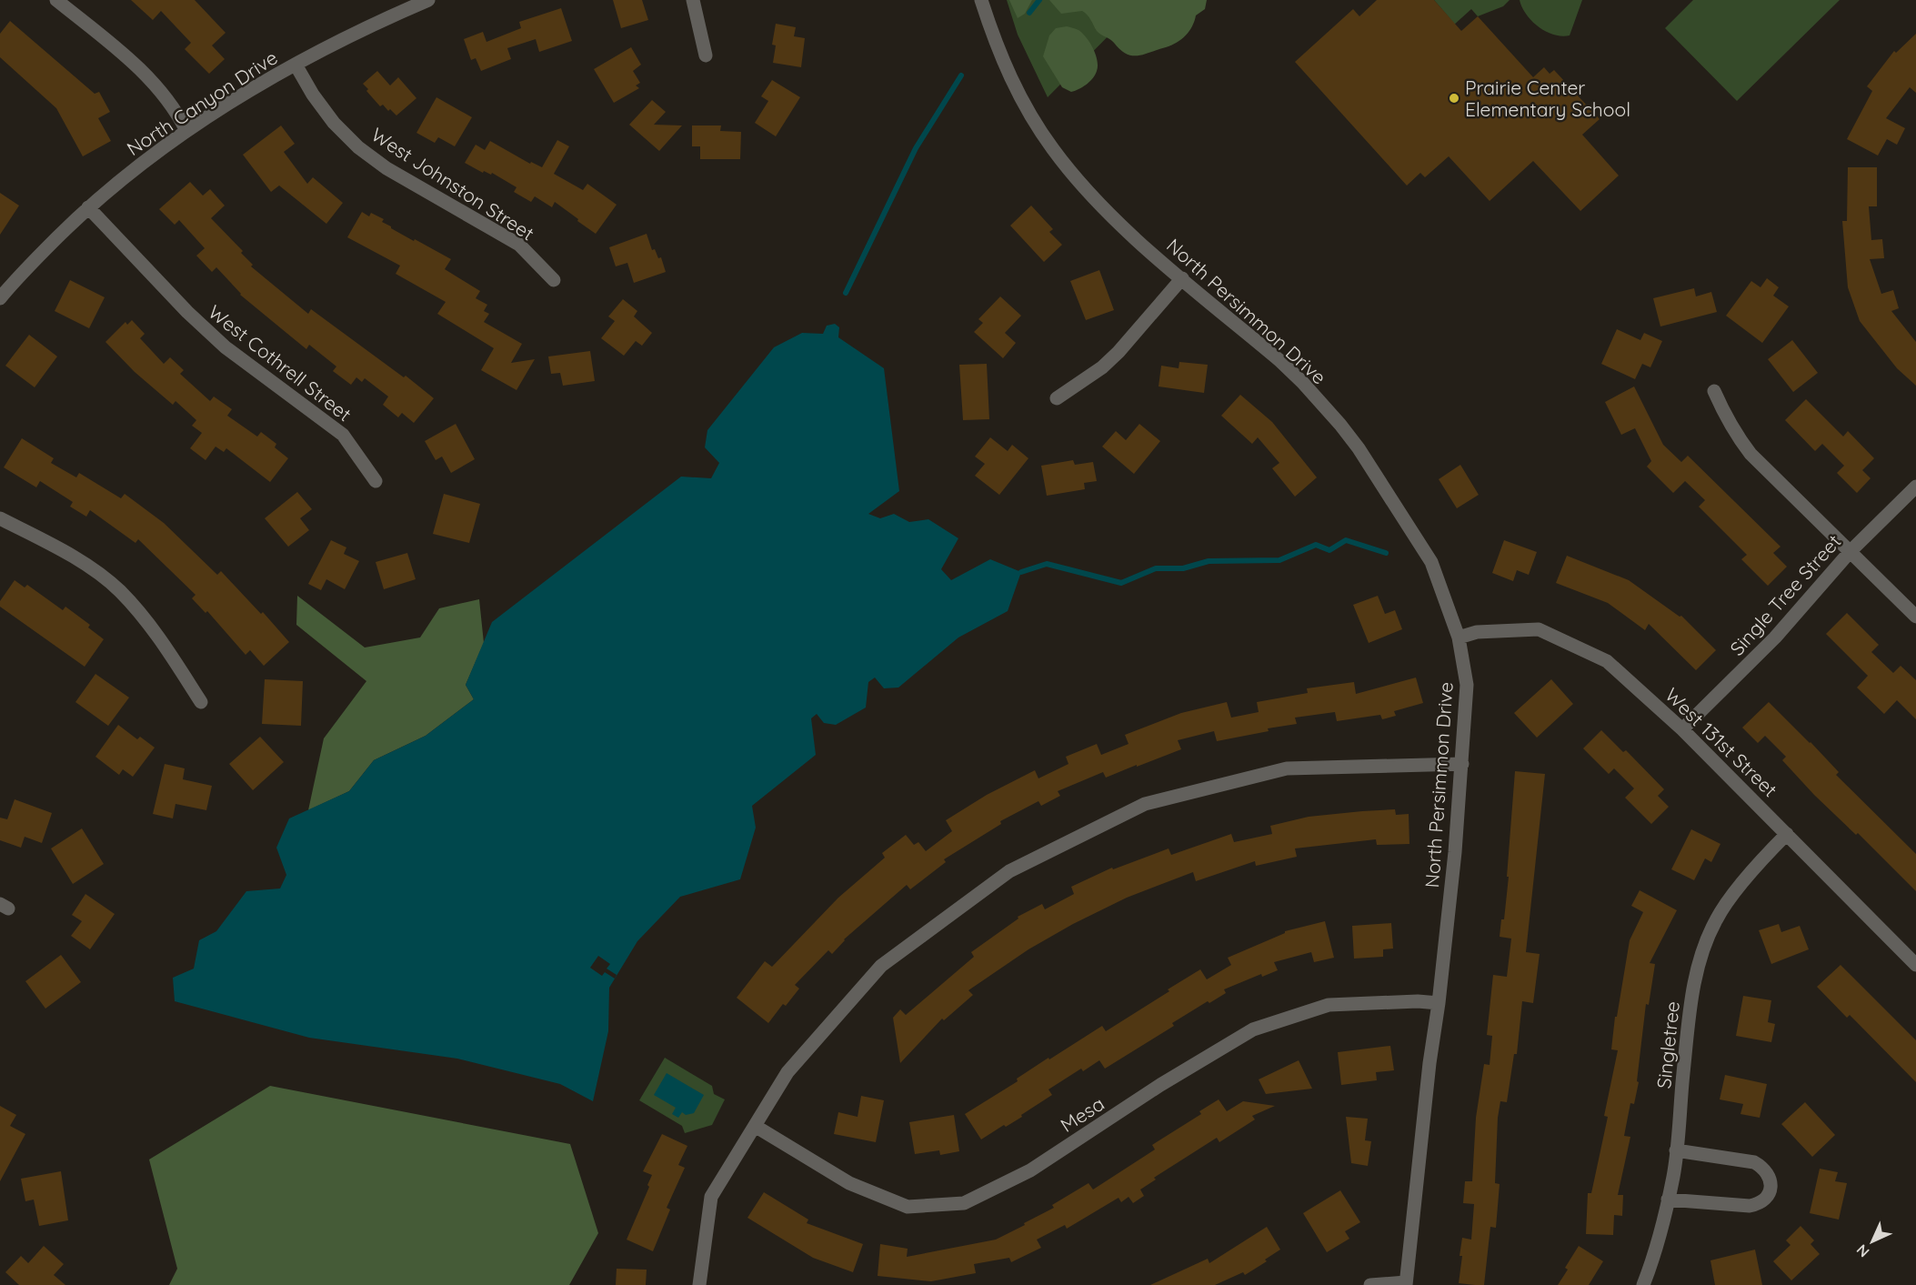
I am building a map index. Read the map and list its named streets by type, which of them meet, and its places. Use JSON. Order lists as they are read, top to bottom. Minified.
{"streets":{"street":["North Canyon Drive","West Johnston Street","North Persimmon Drive","West Cothrell Street","Single Tree Street","West 131st Street","Singletree","Mesa"]},"crossings":[["North Canyon Drive","West Johnston Street"],["North Canyon Drive","West Cothrell Street"],["North Persimmon Drive","West 131st Street"],["North Persimmon Drive","Mesa"],["Single Tree Street","West 131st Street"],["West 131st Street","Singletree"]],"places":["Prairie Center Elementary School"],"north":"bottom left"}
